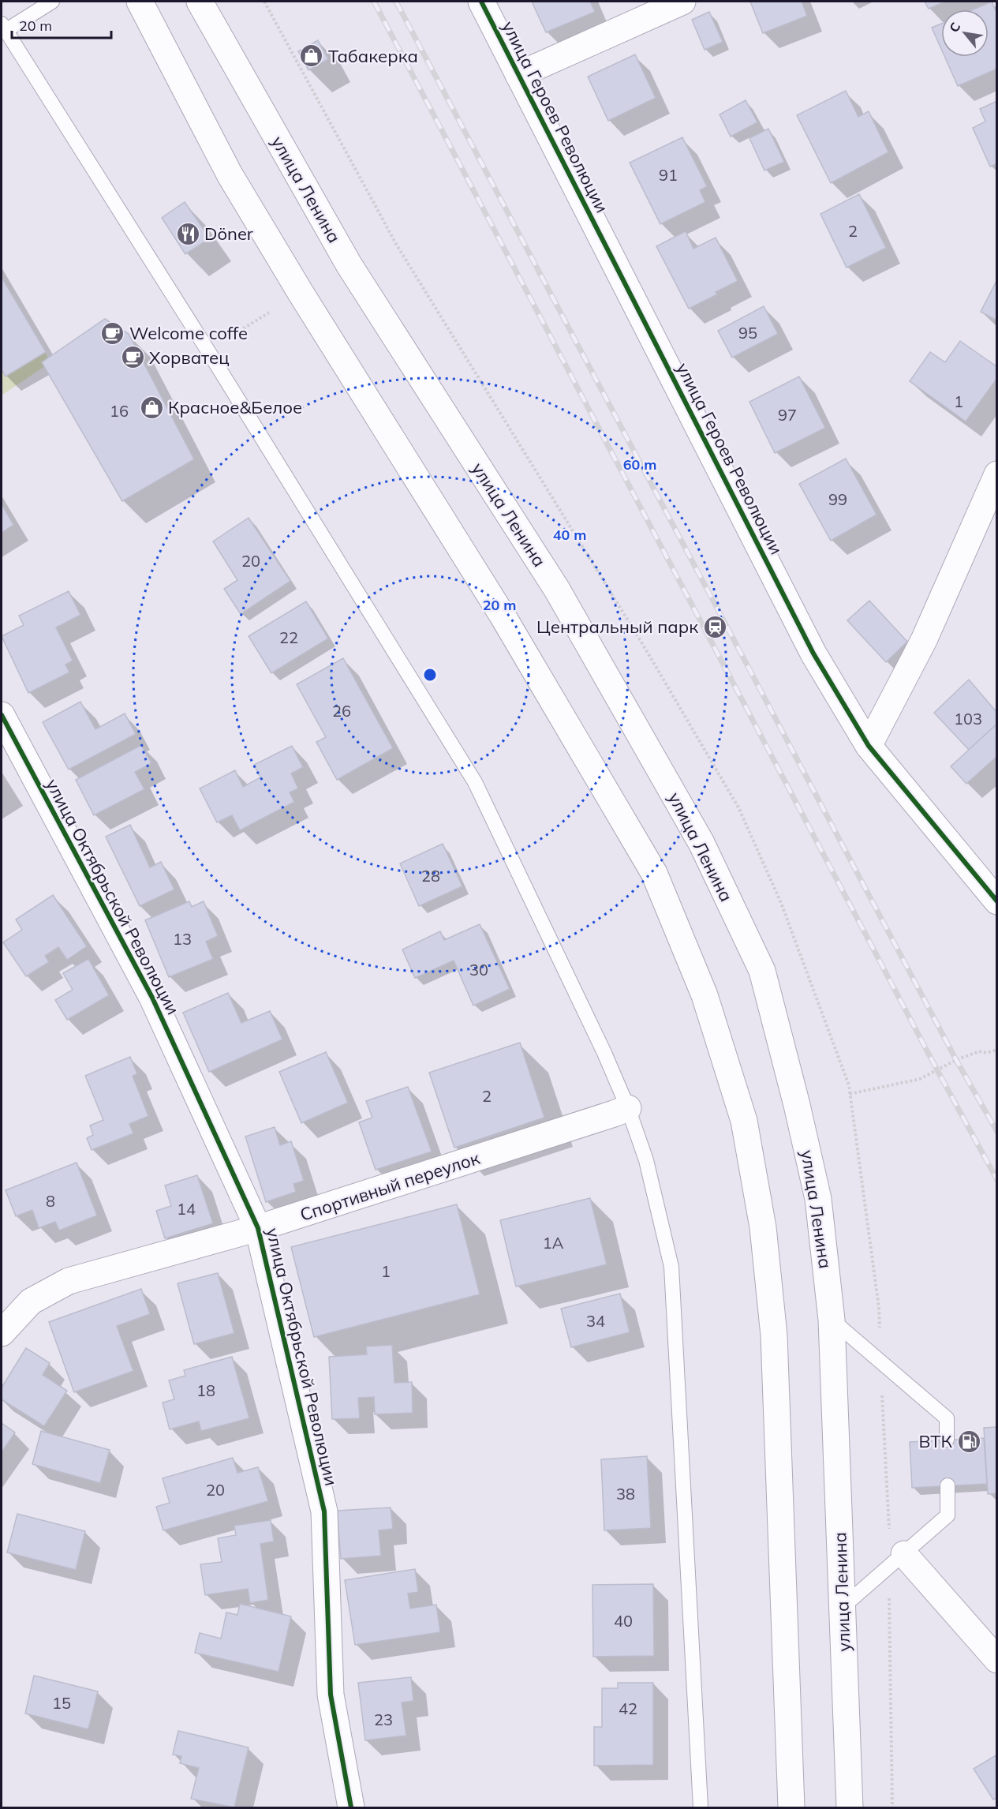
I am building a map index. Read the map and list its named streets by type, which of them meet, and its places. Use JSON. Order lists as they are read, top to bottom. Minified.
{"streets":{"main road":["улица Героев Революции","улица Ленина","улица Октябрьской Революции","Спортивный переулок"]},"crossings":[["улица Октябрьской Революции","Спортивный переулок"]],"places":{"shop":["Табакерка","Красное&Белое"],"restaurant":["Döner"],"cafe":["Welcome coffe","Хорватец"],"station":["Центральный парк"],"fuel station":["ВТК"]},"house_numbers":["91","2","95","1","16","97","99","20","22","26","103","28","13","30","2","8","14","1А","1","34","18","20","38","40","15","42","23"],"scale_bar":"20 m","north":"top left","rings":["60 m","40 m","20 m"]}
